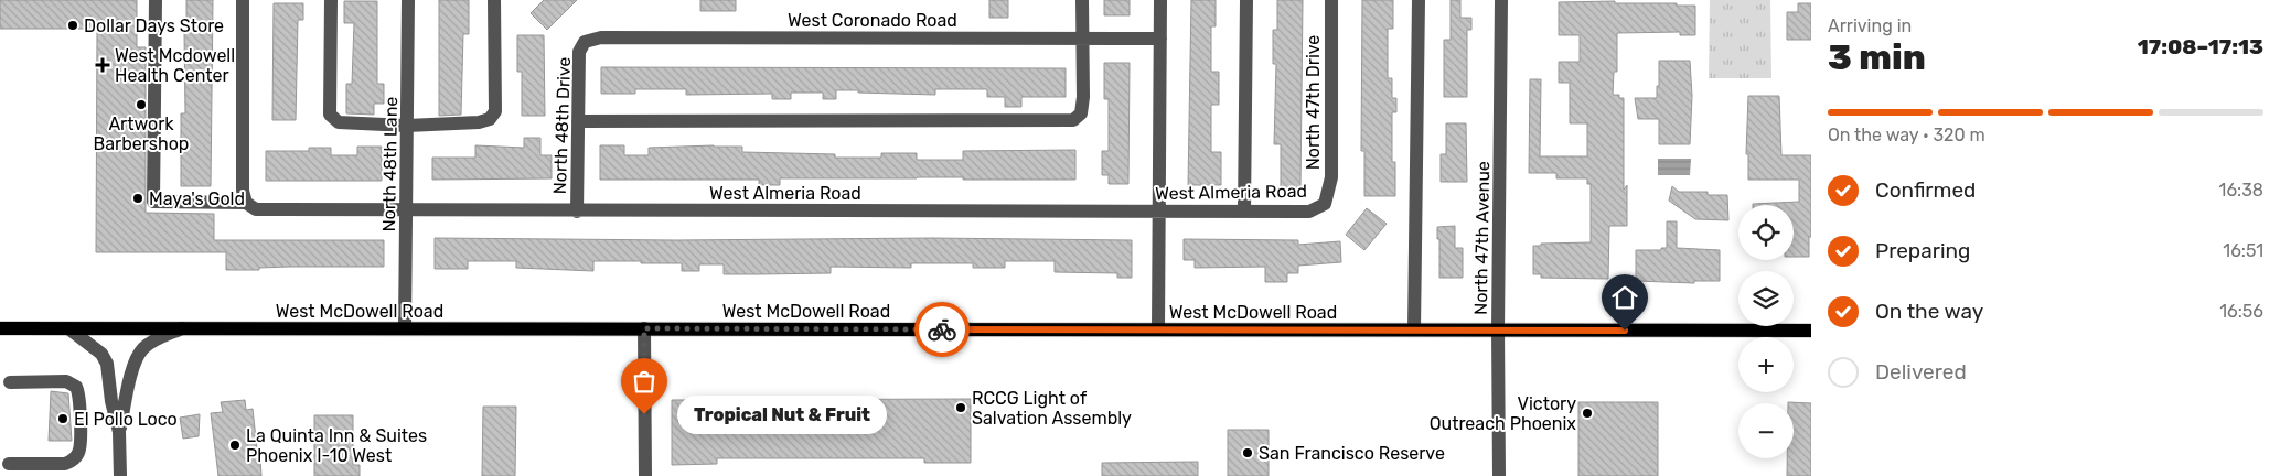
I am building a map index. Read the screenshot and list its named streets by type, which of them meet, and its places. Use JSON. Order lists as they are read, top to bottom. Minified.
{"streets":{"main road":["West McDowell Road"],"street":["West Coronado Road","North 47th Drive","North 48th Drive","North 48th Lane","West Almeria Road","North 47th Avenue"]},"crossings":[["West Coronado Road","North 48th Drive"],["North 47th Drive","West Almeria Road"],["North 48th Drive","West Almeria Road"],["North 48th Lane","West Almeria Road"],["North 48th Lane","West McDowell Road"],["North 47th Avenue","West McDowell Road"]],"places":{"other":["Dollar Days Store","Artwork Barbershop","Maya's Gold","RCCG Light of Salvation Assembly","Victory Outreach Phoenix","Tropical Nut & Fruit","El Pollo Loco","La Quinta Inn & Suites Phoenix I-10 West","San Francisco Reserve"],"health":["West Mcdowell Health Center"]},"page":{"heading":["3 min","Arriving in","17:08–17:13"],"bar":"On the way · 320 m","list":[["Confirmed","16:38"],["Preparing","16:51"],["On the way","16:56"],"Delivered"],"map_buttons":["+","−"],"bubble":"Tropical Nut & Fruit"}}
